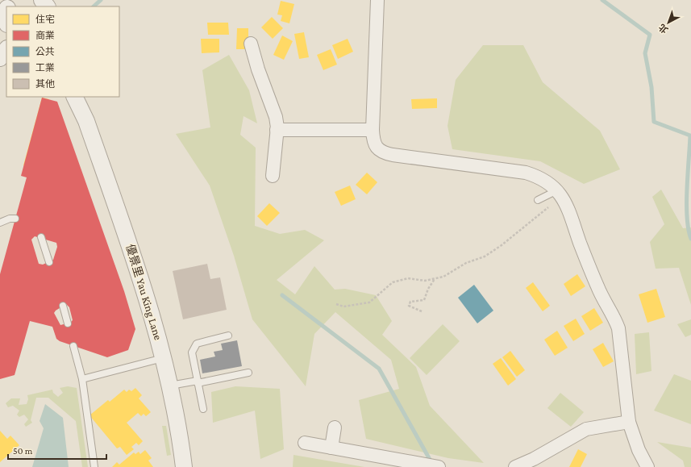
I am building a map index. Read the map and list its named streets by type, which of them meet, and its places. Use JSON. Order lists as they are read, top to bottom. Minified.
{"streets":{"street":["優景里 Yau King Lane"]},"legend":["住宅","商業","公共","工業","其他"],"scale_bar":"50 m","north":"bottom left"}
